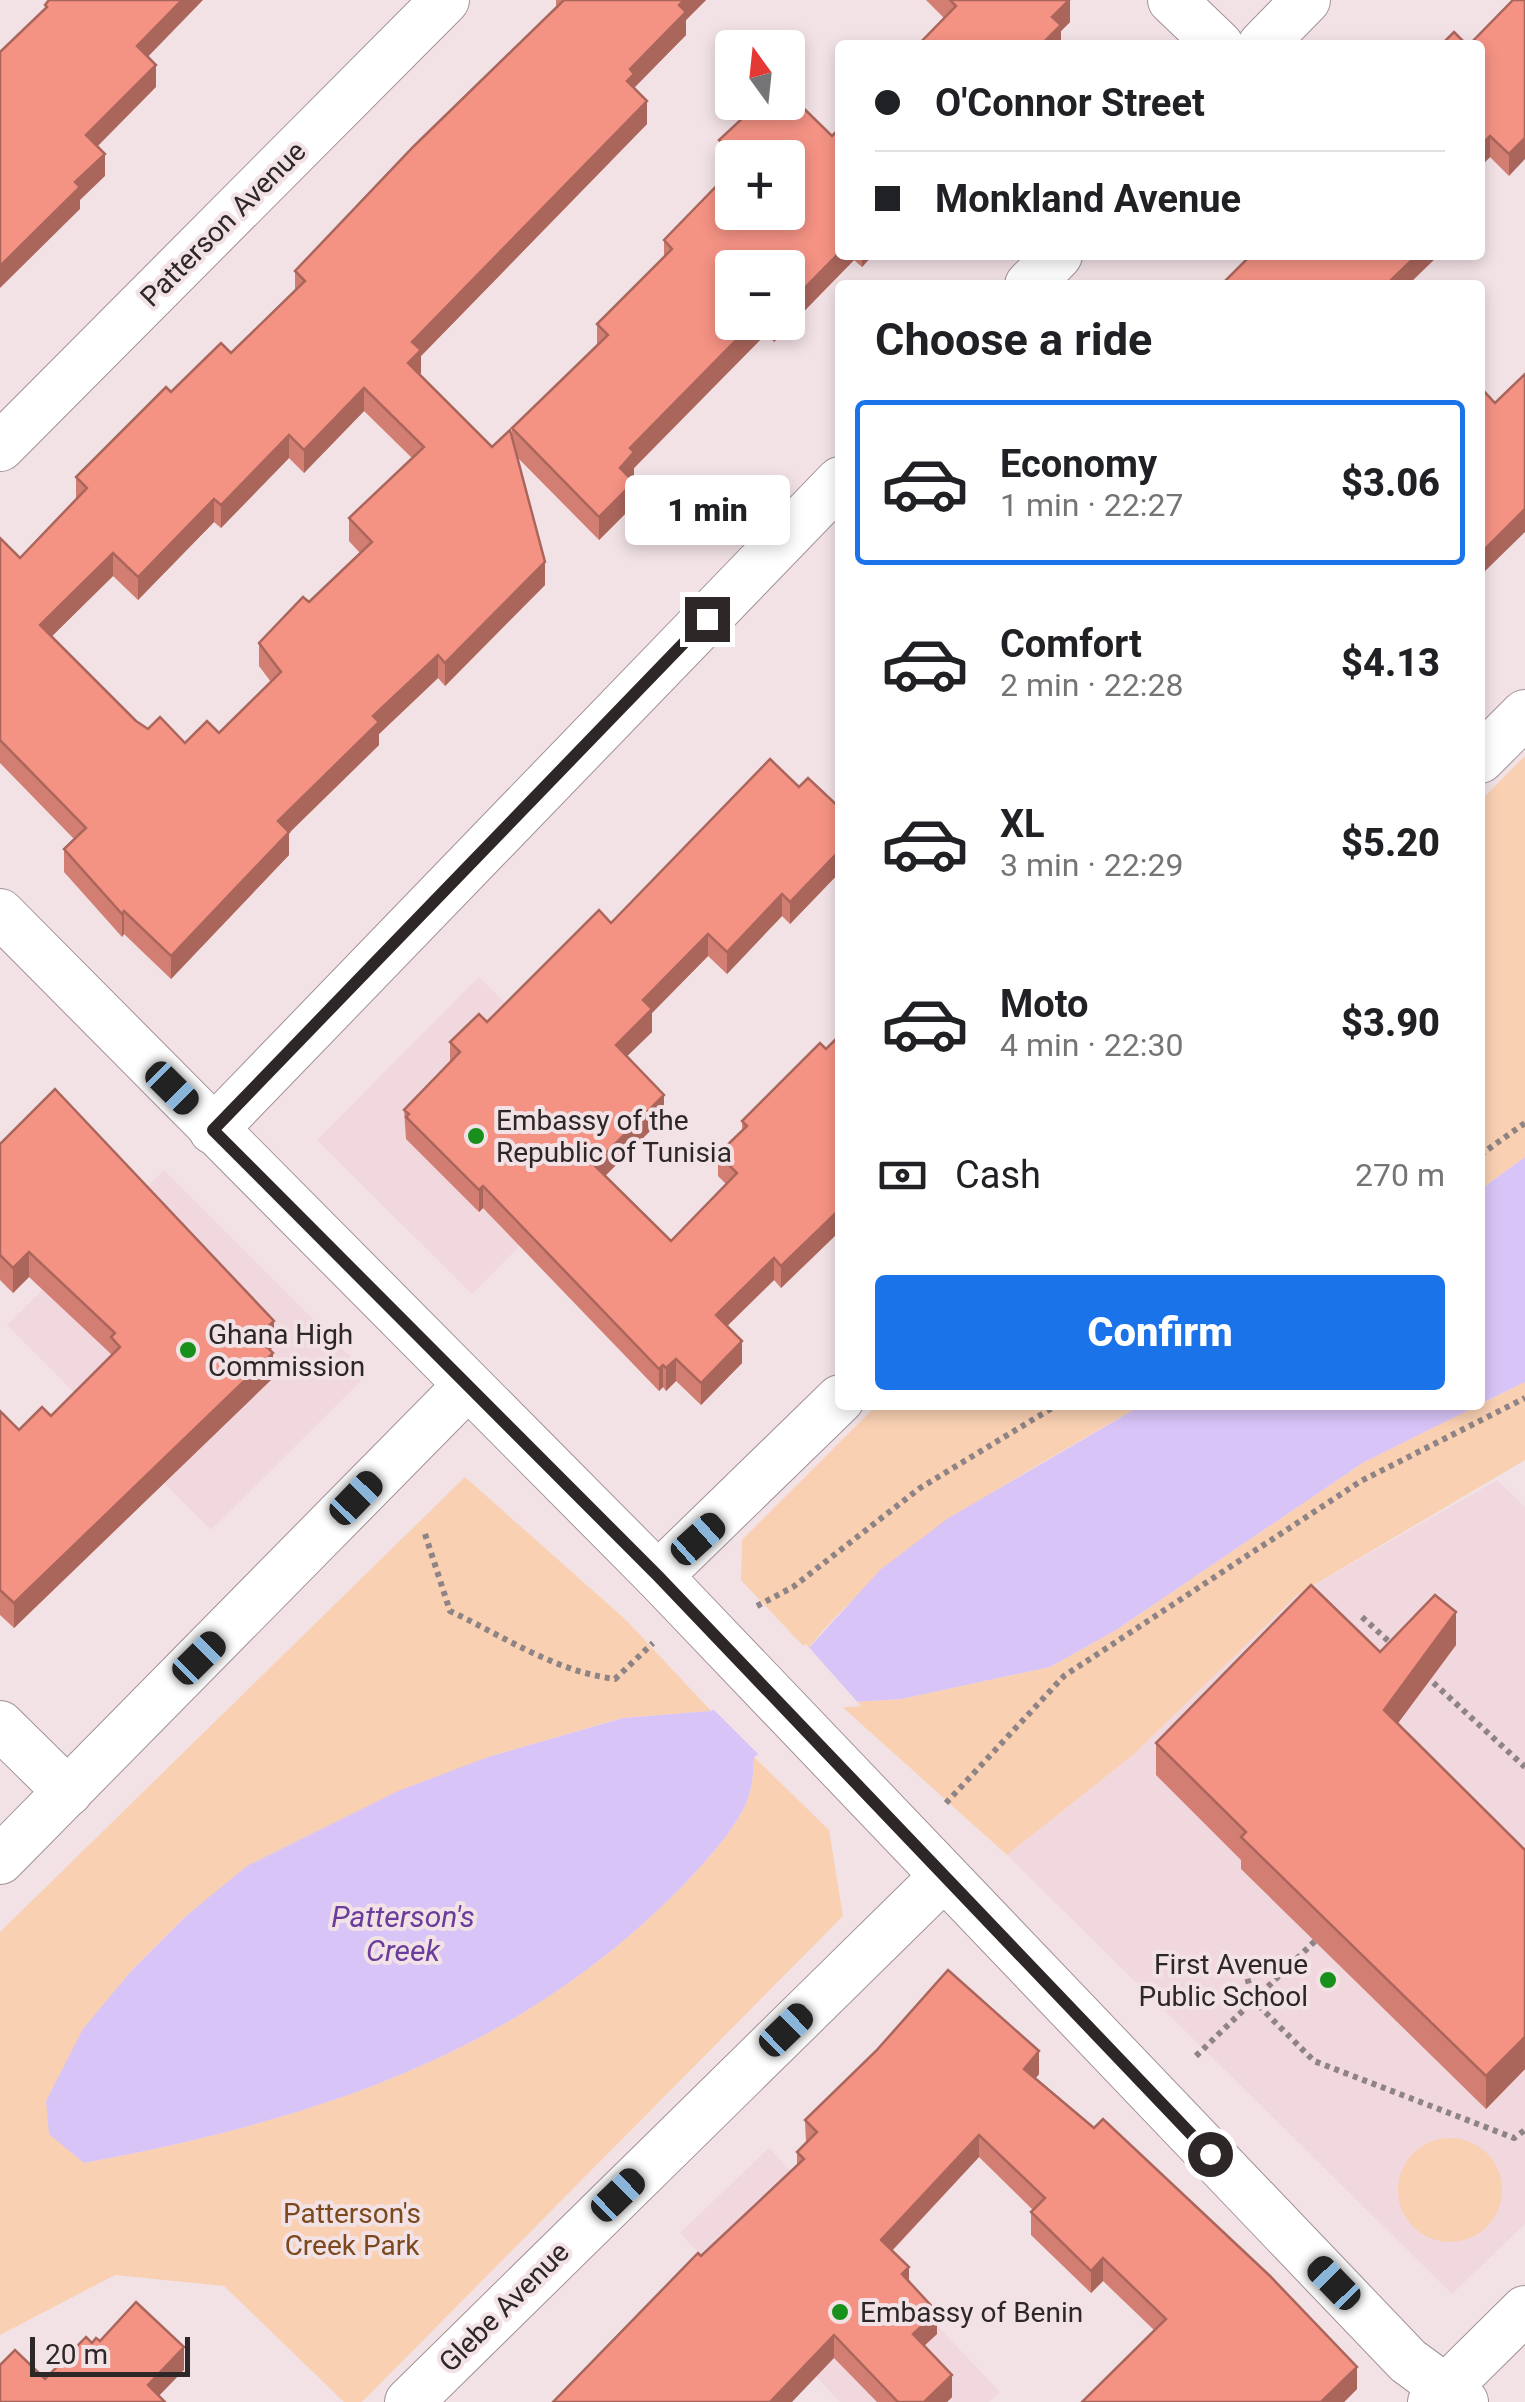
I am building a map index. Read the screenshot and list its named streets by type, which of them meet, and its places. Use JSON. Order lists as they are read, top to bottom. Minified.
{"streets":{"street":["Patterson Avenue","Glebe Avenue"]},"water":["Patterson's Creek"],"parks":["Patterson's Creek Park"],"places":["Embassy of the Republic of Tunisia","Ghana High Commission","First Avenue Public School","Embassy of Benin"],"scale_bar":"20 m","north":"top","page":{"map_buttons":["+","−"],"banner":["O'Connor Street","Monkland Avenue"],"heading":"Choose a ride","list":[{"name":"Economy","note":"1 min · 22:27","value":"$3.06"},{"name":"Comfort","note":"2 min · 22:28","value":"$4.13"},{"name":"XL","note":"3 min · 22:29","value":"$5.20"},{"name":"Moto","note":"4 min · 22:30","value":"$3.90"}],"bubble":"1 min","pay":["Cash","270 m"],"buttons":"Confirm","scale":"20 m"}}
